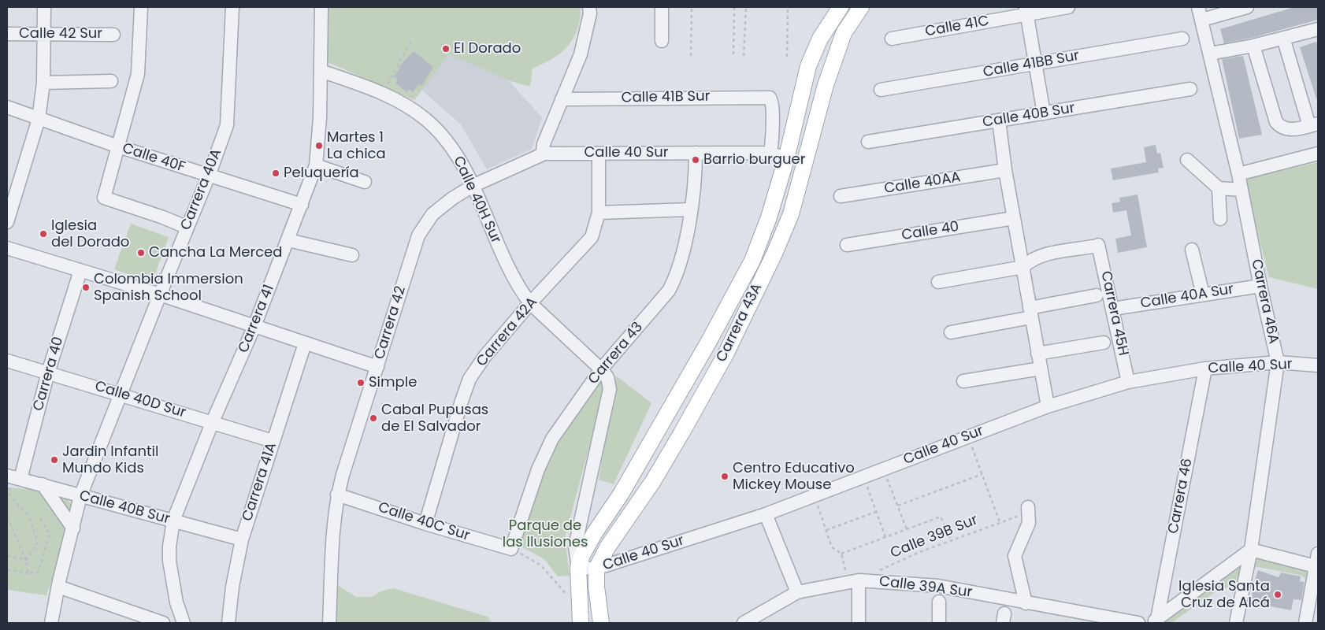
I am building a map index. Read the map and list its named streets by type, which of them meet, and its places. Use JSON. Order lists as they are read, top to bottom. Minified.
{"streets":{"main road":["Carrera 43A"],"street":["Calle 41C","Calle 42 Sur","Calle 41BB Sur","Calle 41B Sur","Calle 40B Sur","Calle 40 Sur","Calle 40F","Calle 40AA","Carrera 40A","Calle 40H Sur","Calle 40","Calle 40A Sur","Carrera 46A","Carrera 45H","Carrera 41","Carrera 42","Carrera 42A","Carrera 43","Carrera 40","Calle 40D Sur","Carrera 41A","Carrera 46","Calle 40C Sur","Calle 39A Sur"],"path":["Calle 39B Sur"]},"crossings":[["Calle 41B Sur","Calle 40 Sur"],["Calle 40B Sur","Carrera 40A"],["Calle 40B Sur","Carrera 41"],["Calle 40B Sur","Carrera 40"],["Calle 40B Sur","Carrera 41A"],["Calle 40 Sur","Calle 40H Sur"],["Calle 40 Sur","Carrera 46A"],["Calle 40 Sur","Carrera 45H"],["Calle 40 Sur","Carrera 42"],["Calle 40 Sur","Carrera 43A"],["Calle 40 Sur","Carrera 42A"],["Calle 40 Sur","Carrera 43"],["Calle 40 Sur","Carrera 46"],["Calle 40F","Carrera 40A"],["Calle 40F","Carrera 41"],["Carrera 40A","Calle 40D Sur"],["Calle 40H Sur","Carrera 41"],["Calle 40H Sur","Carrera 42"],["Calle 40H Sur","Carrera 43A"],["Calle 40H Sur","Carrera 42A"],["Calle 40H Sur","Carrera 43"],["Calle 40A Sur","Carrera 46A"],["Calle 40A Sur","Carrera 45H"],["Carrera 41","Calle 40D Sur"],["Carrera 42","Calle 40C Sur"],["Carrera 43A","Carrera 43"],["Carrera 42A","Calle 40C Sur"],["Carrera 43","Calle 40C Sur"],["Carrera 40","Calle 40D Sur"],["Calle 40D Sur","Carrera 41A"]],"parks":["Parque de las Ilusiones"],"places":["El Dorado","Martes 1 La chica","Barrio burguer","Peluquería","Iglesia del Dorado","Cancha La Merced","Colombia Immersion Spanish School","Simple","Cabal Pupusas de El Salvador","Jardin Infantil Mundo Kids","Centro Educativo Mickey Mouse","Iglesia Santa Cruz de Alcá"]}
